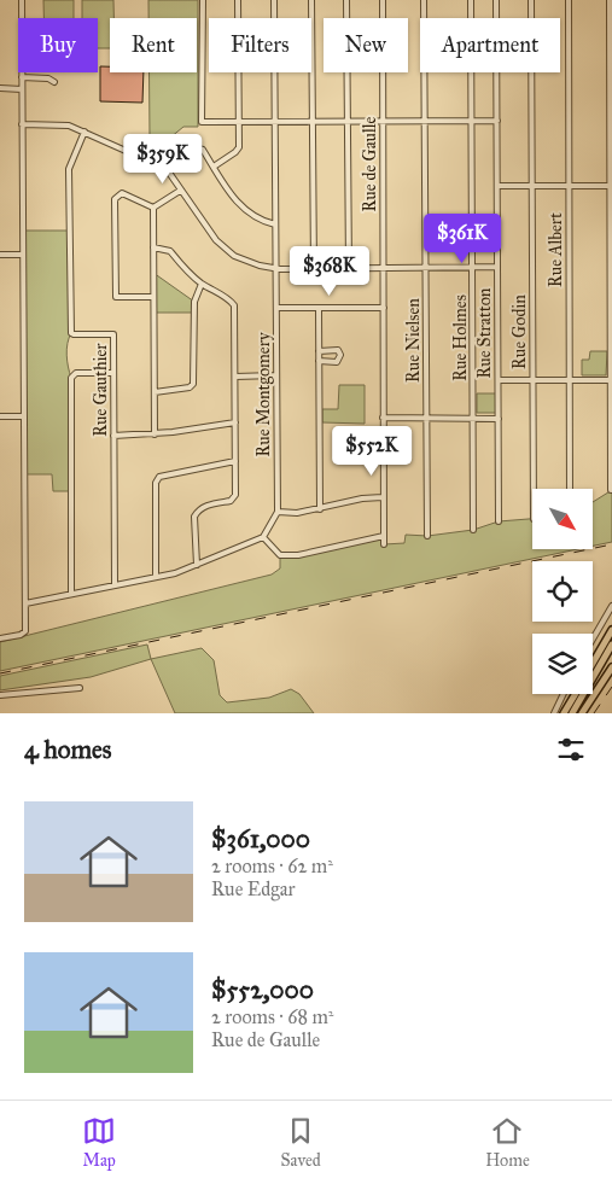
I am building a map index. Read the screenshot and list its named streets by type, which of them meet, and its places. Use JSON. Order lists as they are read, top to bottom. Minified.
{"streets":{"street":["Rue de Gaulle","Rue Albert","Rue Godin","Rue Stratton","Rue Holmes","Rue Nielsen","Rue Gauthier","Rue Montgomery"]},"north":"bottom right","page":{"chip":["Buy","Rent","Filters","New","Apartment"],"price":["$359K","$361K","$368K","$552K"],"heading":"4 homes","list":[{"name":"$361,000","note":"2 rooms · 62 m² · Rue Edgar"},{"name":"$552,000","note":"2 rooms · 68 m² · Rue de Gaulle"}],"tabs":["Map","Saved","Home"]}}
